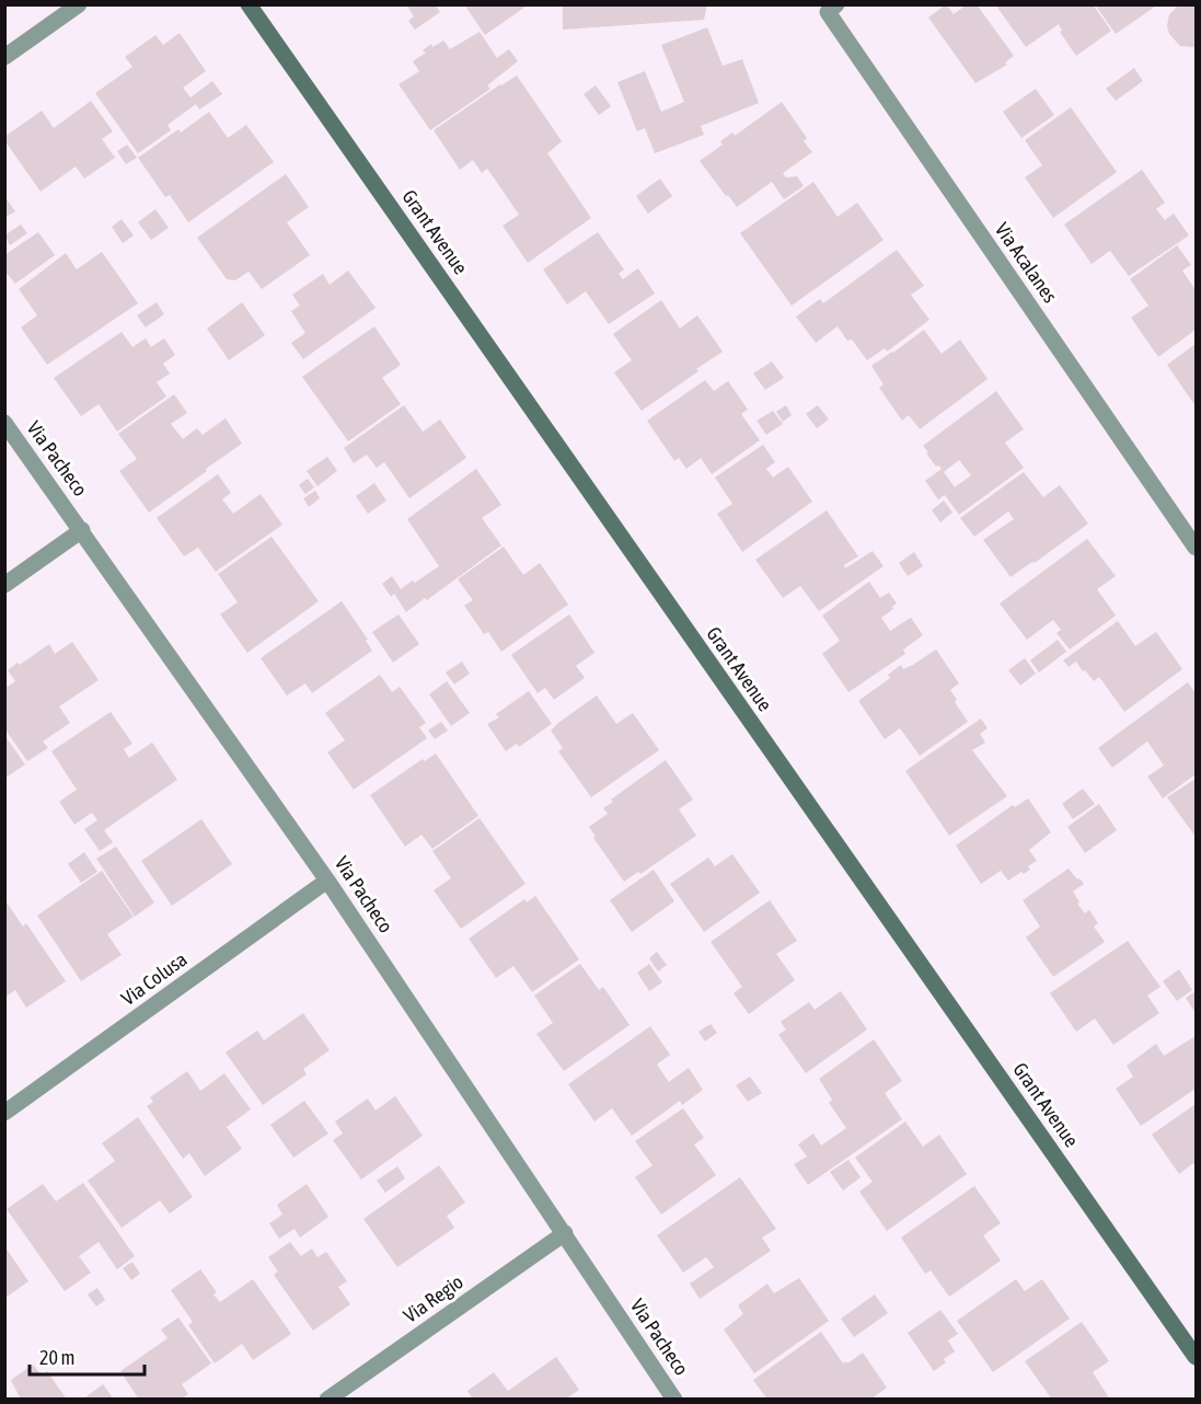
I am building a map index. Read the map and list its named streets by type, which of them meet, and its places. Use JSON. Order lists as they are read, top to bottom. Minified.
{"streets":{"main road":["Grant Avenue"],"street":["Via Acalanes","Via Pacheco","Via Colusa","Via Regio"]},"crossings":[["Via Pacheco","Via Colusa"],["Via Pacheco","Via Regio"]],"scale_bar":"20 m"}
